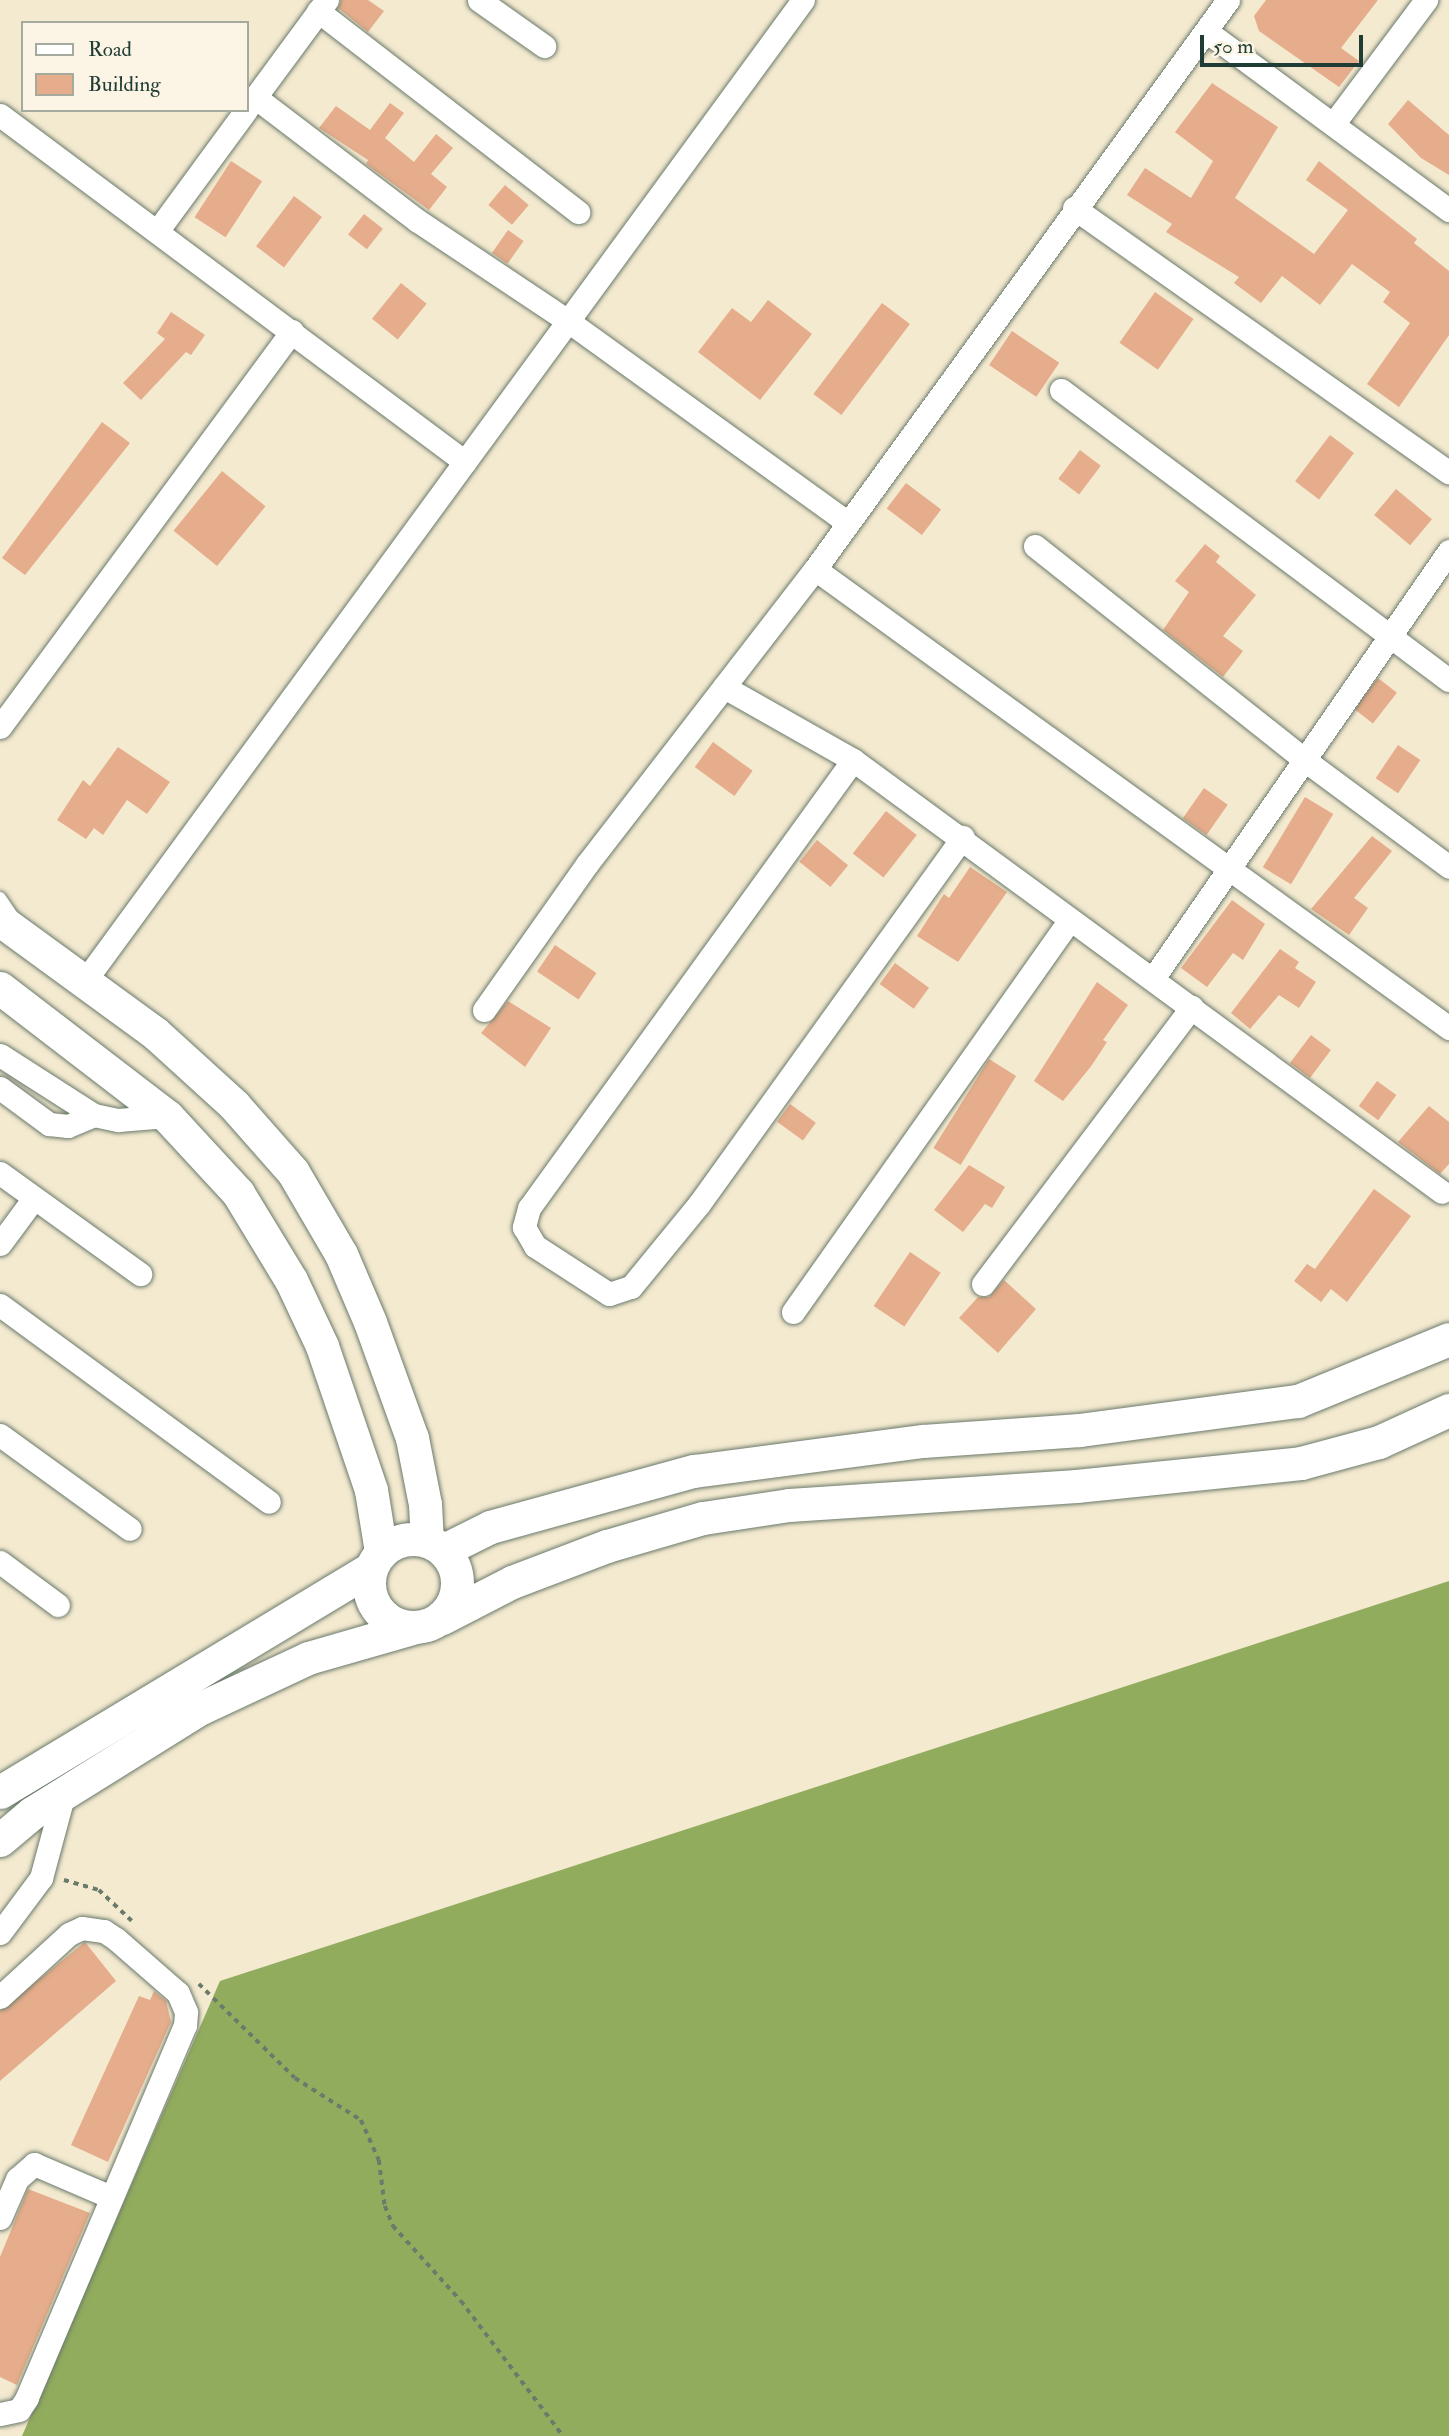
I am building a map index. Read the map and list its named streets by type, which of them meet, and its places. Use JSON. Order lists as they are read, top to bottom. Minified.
{"legend":["Road","Building"],"scale_bar":"50 m"}
